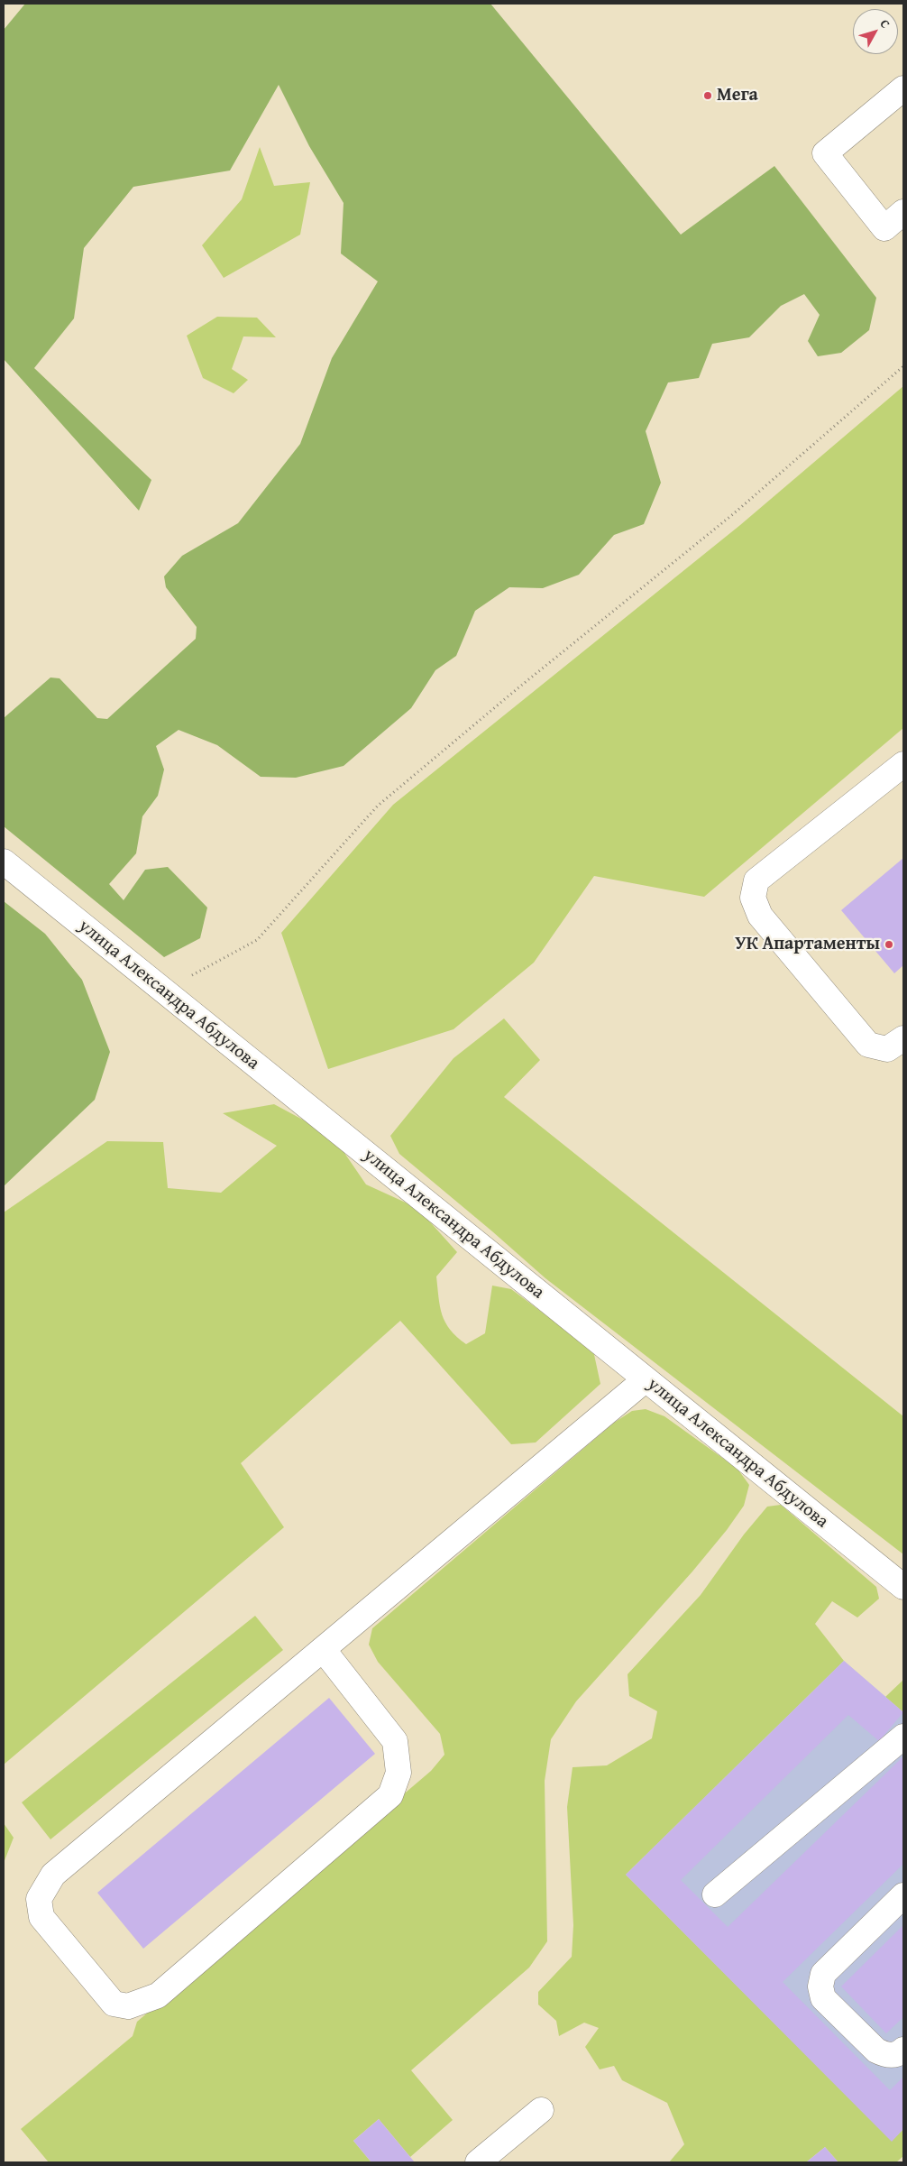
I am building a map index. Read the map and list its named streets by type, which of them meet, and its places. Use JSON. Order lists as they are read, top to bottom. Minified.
{"streets":{"street":["улица Александра Абдулова"]},"places":["Мега","УК Апартаменты"],"north":"top right"}
